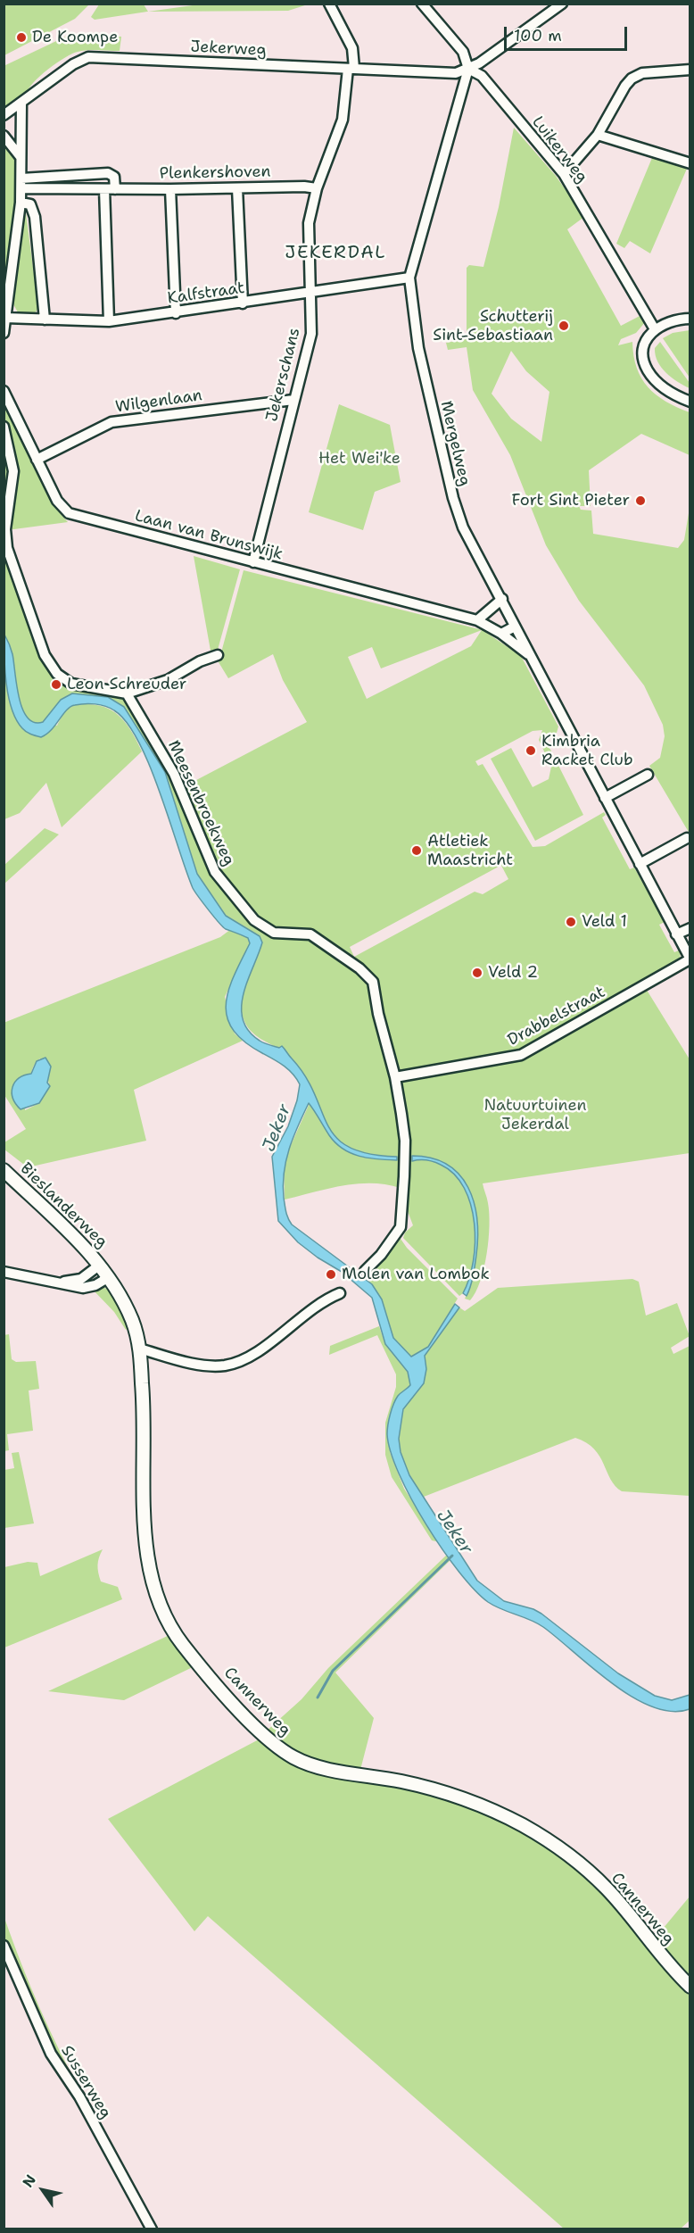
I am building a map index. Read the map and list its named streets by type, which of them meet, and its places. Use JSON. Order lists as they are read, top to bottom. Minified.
{"streets":{"main road":["Bieslanderweg","Cannerweg"],"street":["Jekerweg","Luikerweg","Plenkershoven","Kalfstraat","Jekerschans","Wilgenlaan","Mergelweg","Laan van Brunswijk","Meesenbroekweg","Drabbelstraat","Susserweg"]},"crossings":[["Jekerweg","Luikerweg"],["Jekerweg","Jekerschans"],["Jekerweg","Mergelweg"],["Luikerweg","Mergelweg"],["Plenkershoven","Jekerschans"],["Kalfstraat","Jekerschans"],["Kalfstraat","Mergelweg"],["Jekerschans","Wilgenlaan"],["Jekerschans","Laan van Brunswijk"],["Wilgenlaan","Laan van Brunswijk"],["Mergelweg","Laan van Brunswijk"],["Mergelweg","Drabbelstraat"],["Meesenbroekweg","Drabbelstraat"],["Bieslanderweg","Cannerweg"]],"districts":["JEKERDAL"],"water":["Jeker"],"parks":["Het Wei'ke","Natuurtuinen Jekerdal"],"places":["De Koompe","Schutterij Sint-Sebastiaan","Fort Sint Pieter","Leon Schreuder","Kimbria Racket Club","Atletiek Maastricht","Veld 1","Veld 2","Molen van Lombok"],"scale_bar":"100 m","north":"top left"}
